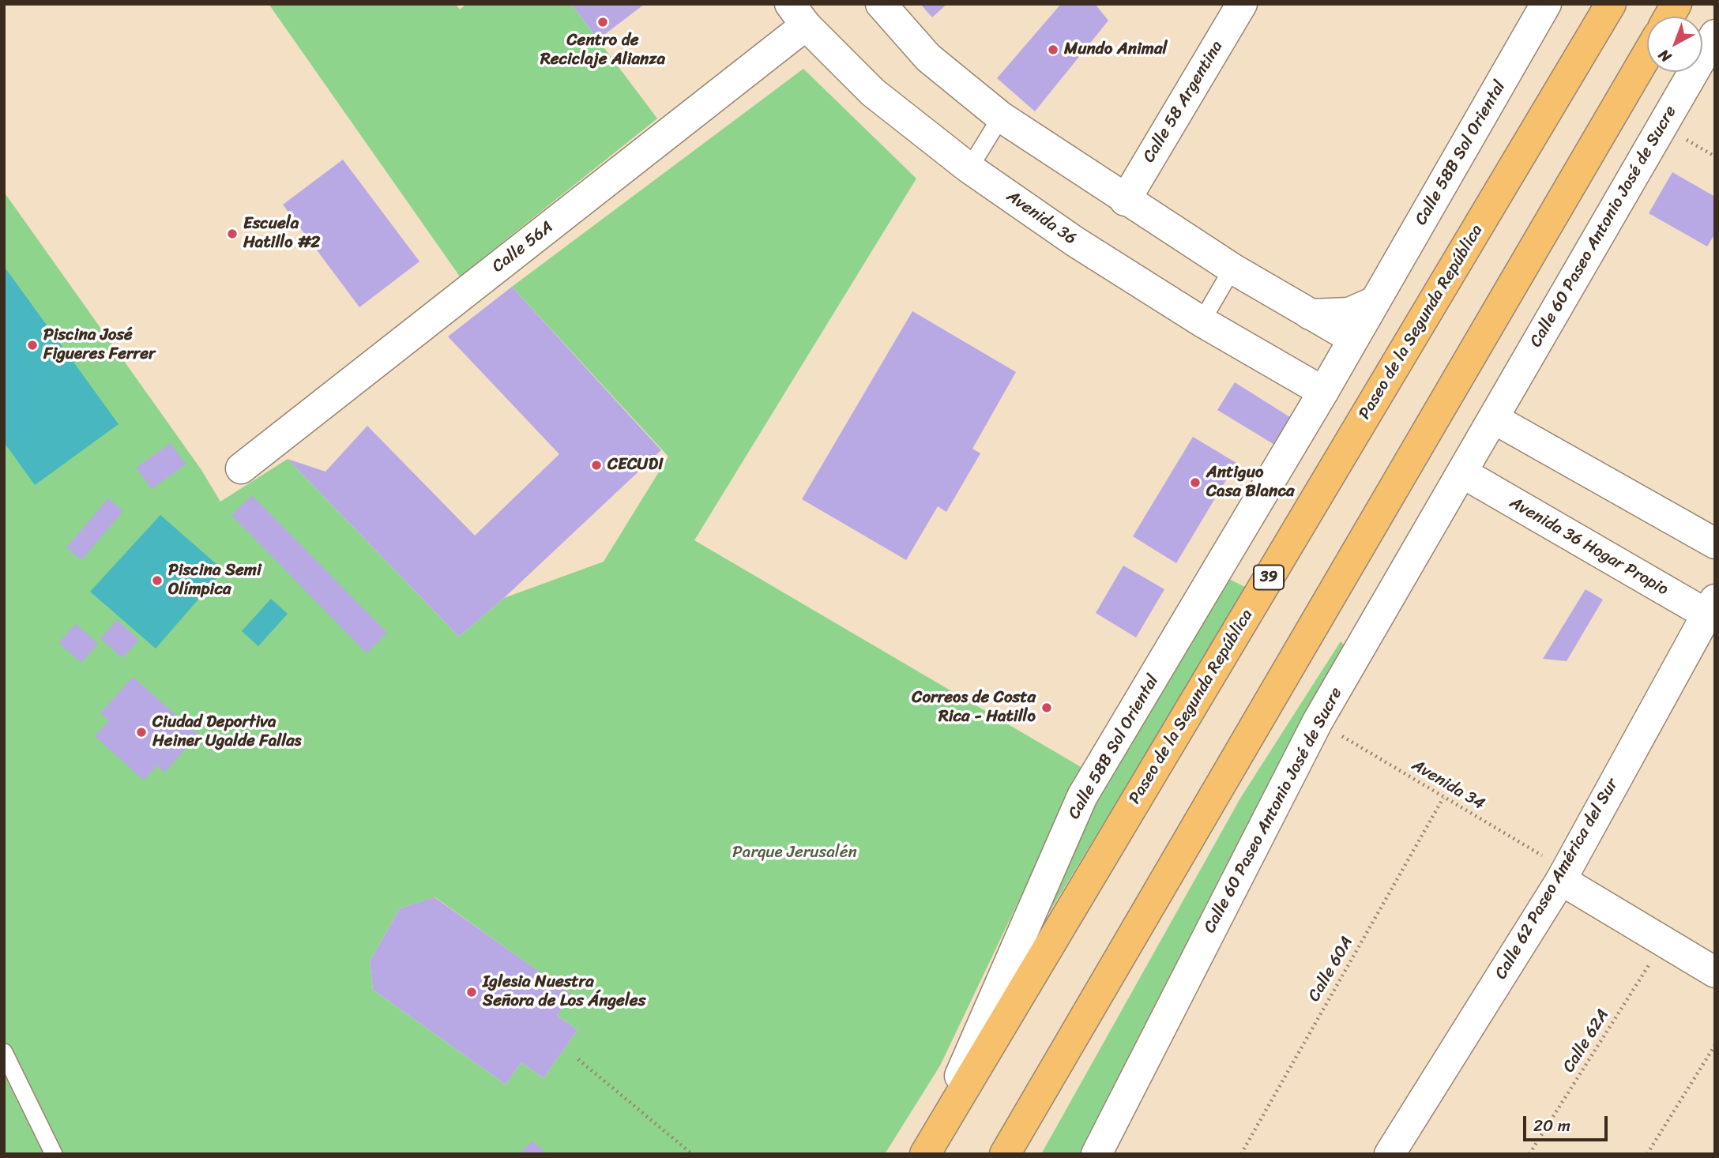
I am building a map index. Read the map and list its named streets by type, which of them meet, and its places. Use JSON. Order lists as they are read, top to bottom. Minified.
{"streets":{"highway":["Paseo de la Segunda República","39"],"street":["Calle 58 Argentina","Calle 58B Sol Oriental","Avenida 36","Calle 60 Paseo Antonio José de Sucre","Calle 56A","Avenida 36 Hogar Propio","Calle 62 Paseo América del Sur"],"path":["Avenida 34","Calle 60A","Calle 62A"]},"crossings":[["Calle 58B Sol Oriental","Avenida 36"],["Calle 58B Sol Oriental","Paseo de la Segunda República"],["Avenida 36","Calle 56A"],["Calle 60 Paseo Antonio José de Sucre","Avenida 36 Hogar Propio"],["Calle 60 Paseo Antonio José de Sucre","Avenida 34"],["Avenida 36 Hogar Propio","Calle 62 Paseo América del Sur"],["Avenida 34","Calle 62 Paseo América del Sur"],["Avenida 34","Calle 60A"]],"parks":["Parque Jerusalén"],"places":["Centro de Reciclaje Alianza","Mundo Animal","Escuela Hatillo #2","Piscina José Figueres Ferrer","CECUDI","Antiguo Casa Blanca","Piscina Semi Olímpica","Correos de Costa Rica - Hatillo","Ciudad Deportiva Heiner Ugalde Fallas","Iglesia Nuestra Señora de Los Ángeles"],"scale_bar":"20 m","north":"bottom left"}
